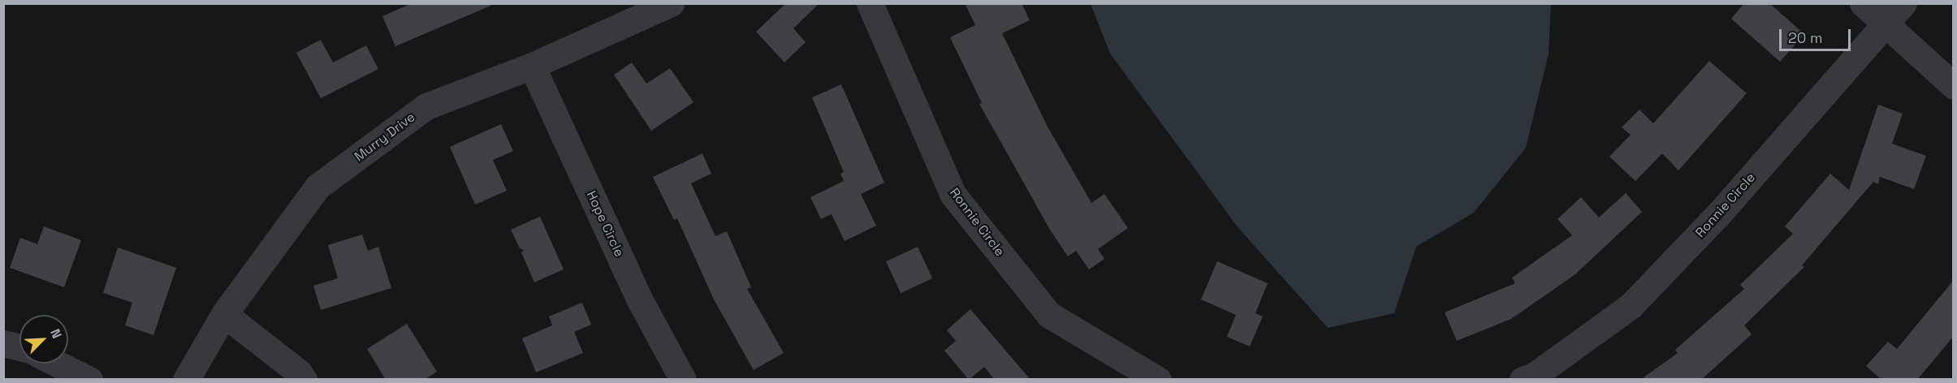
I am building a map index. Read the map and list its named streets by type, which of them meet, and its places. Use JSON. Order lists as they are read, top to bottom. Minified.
{"streets":{"street":["Murry Drive","Ronnie Circle","Hope Circle"]},"crossings":[["Murry Drive","Hope Circle"]],"scale_bar":"20 m","north":"top right"}
